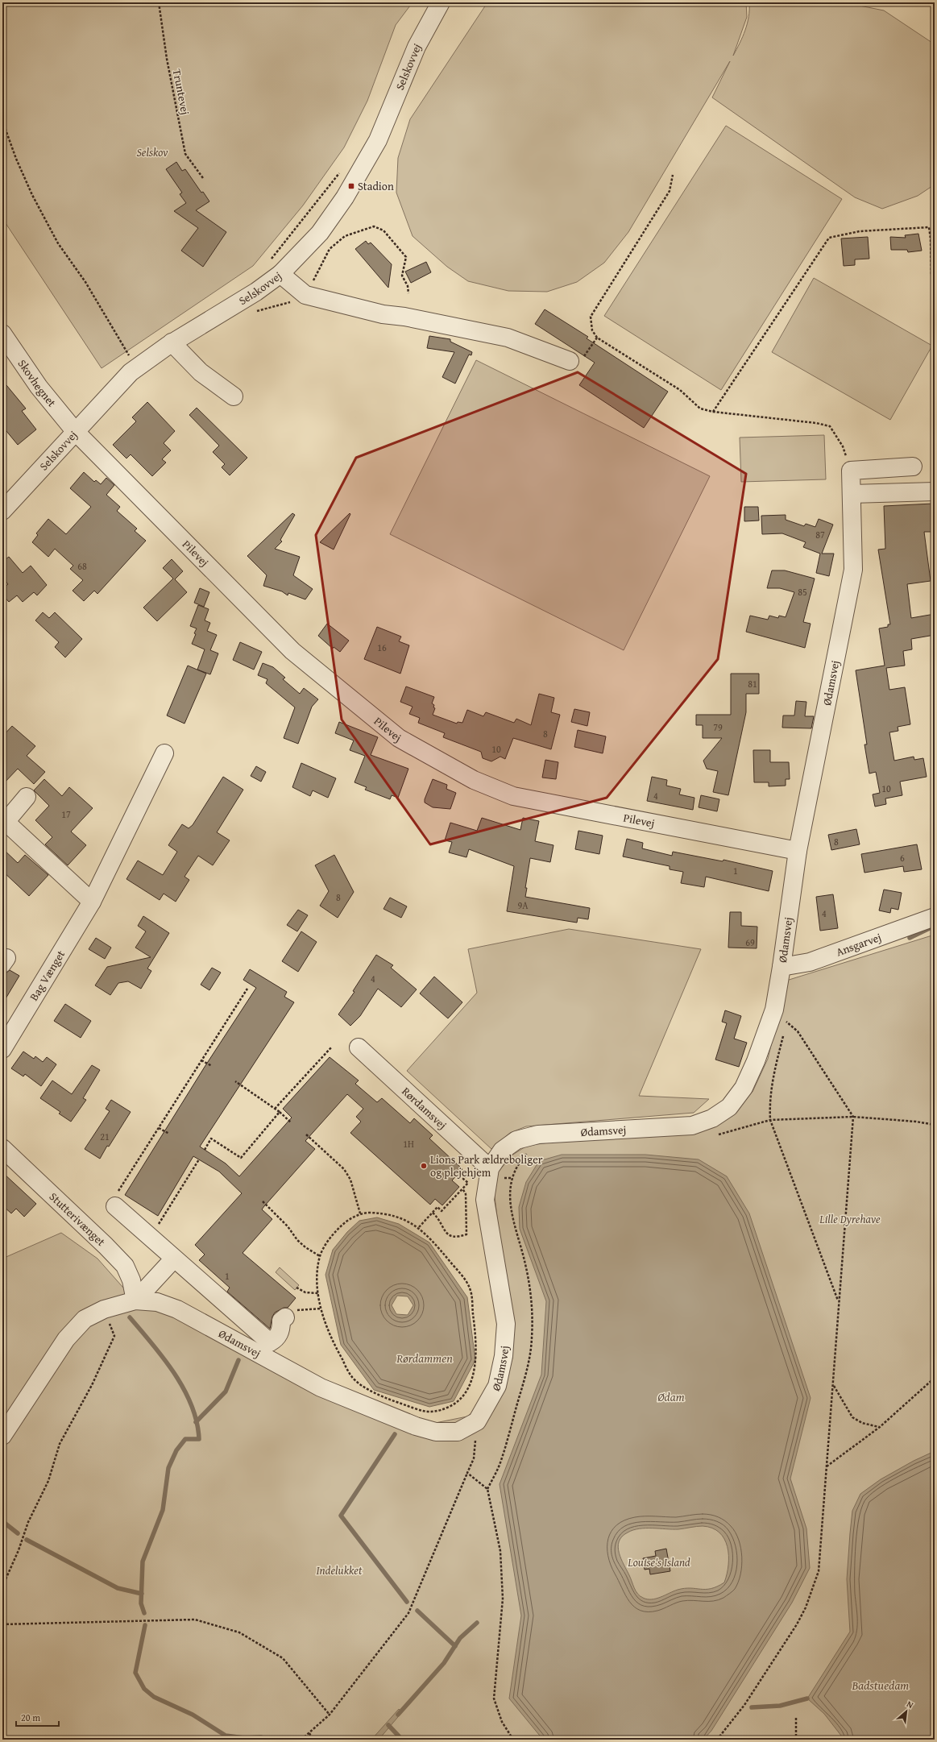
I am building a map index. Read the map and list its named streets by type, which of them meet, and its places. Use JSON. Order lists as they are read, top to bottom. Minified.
{"streets":{"street":["Selskovvej","Skovhegnet","Pilevej","Ødamsvej","Ansgarvej","Bag Vænget","Rørdamsvej","Stutterivænget"],"path":["Truntevej"]},"crossings":[["Selskovvej","Skovhegnet"],["Selskovvej","Pilevej"],["Skovhegnet","Pilevej"],["Pilevej","Ødamsvej"],["Ødamsvej","Ansgarvej"],["Ødamsvej","Rørdamsvej"],["Ødamsvej","Stutterivænget"]],"water":["Rørdammen","Ødam","Badstuedam"],"parks":["Selskov","Lille Dyrehave","Louise's Island","Indelukket"],"places":{"transit":["Stadion"],"other":["Lions Park ældreboliger og plejehjem"]},"house_numbers":["87","68","85","16","81","79","8","10","10","4","17","8","6","1","8","9A","4","69","4","21","1H","1"],"scale_bar":"20 m","north":"top right"}
